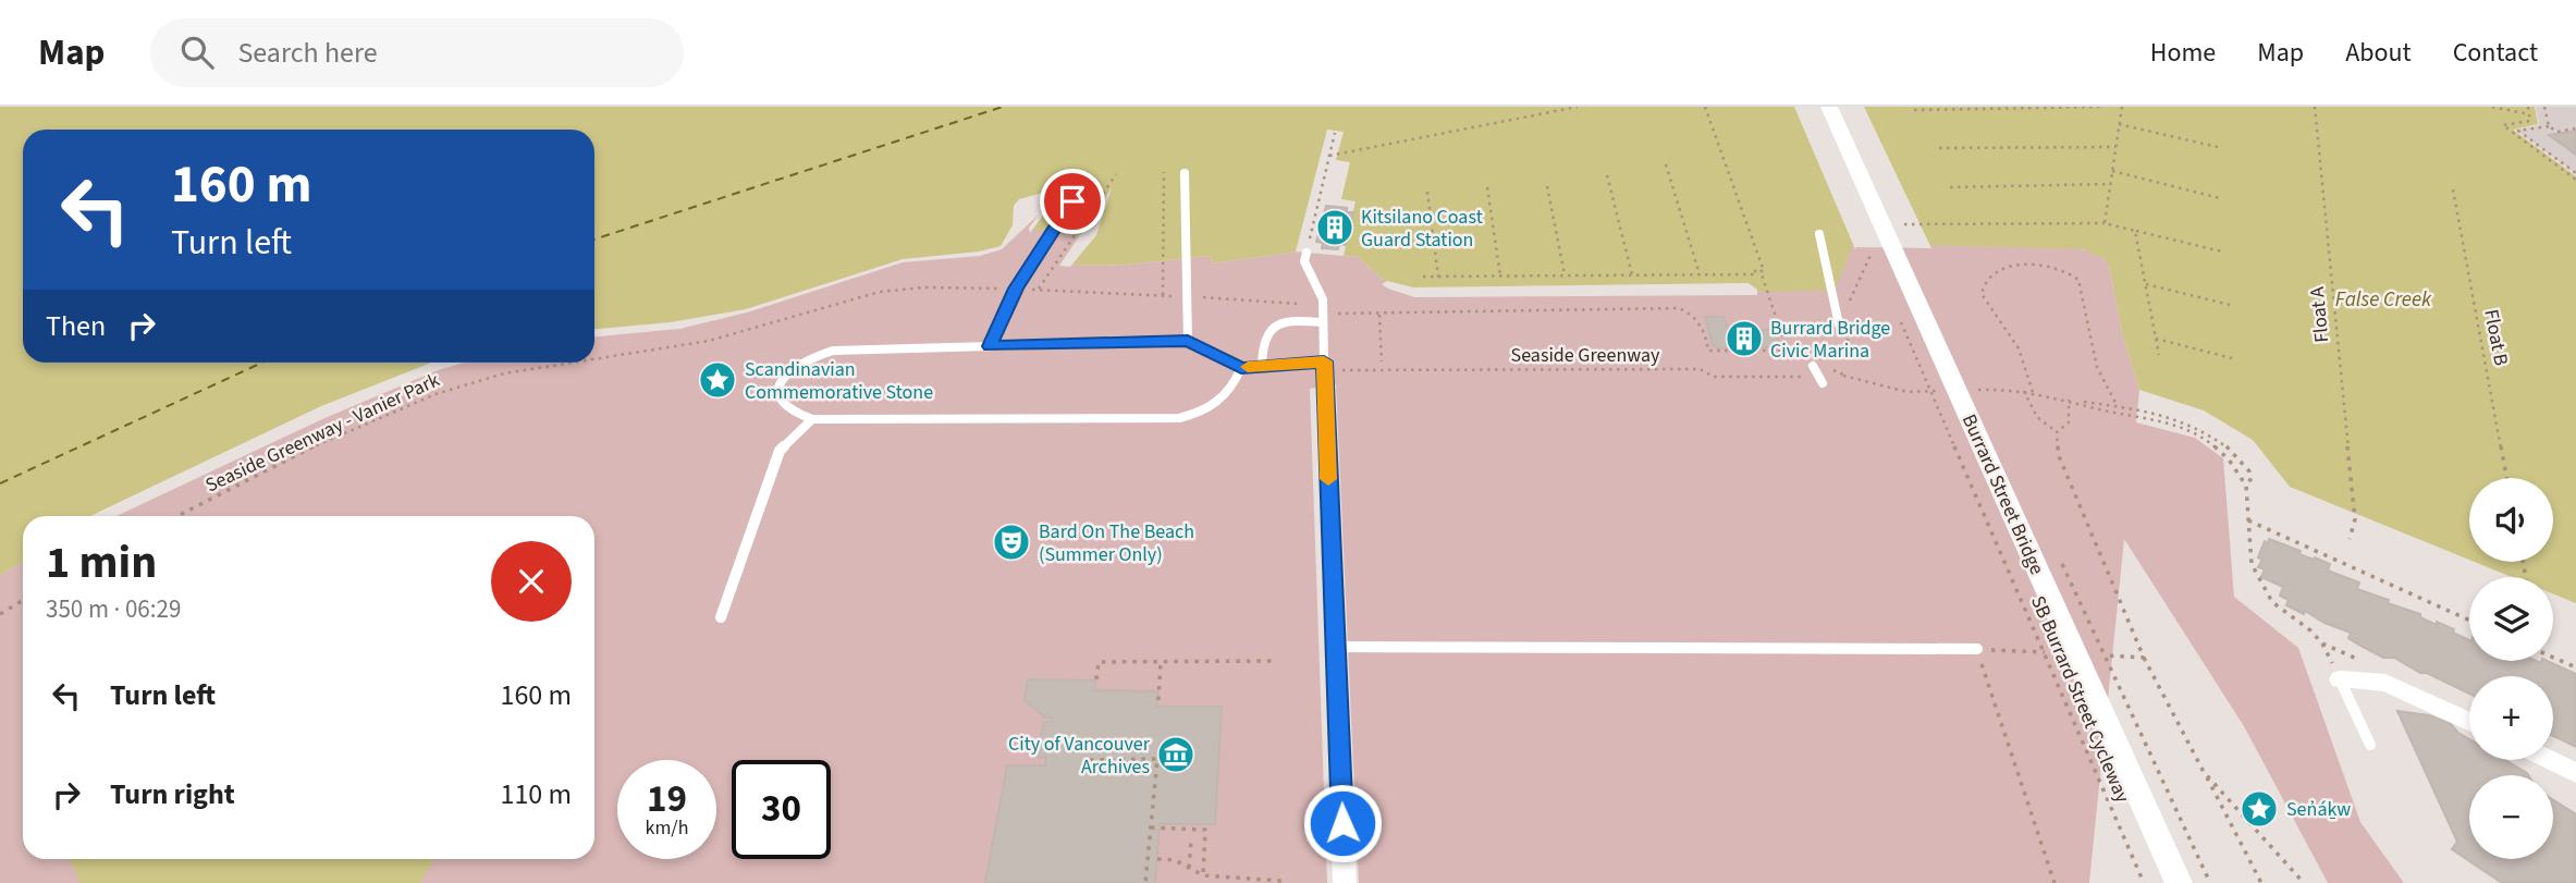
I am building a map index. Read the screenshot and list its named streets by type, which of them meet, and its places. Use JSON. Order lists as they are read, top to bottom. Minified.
{"streets":{"main road":["Burrard Street Bridge"],"path":["Float A","Float B","Seaside Greenway","Seaside Greenway - Vanier Park","SB Burrard Street Cycleway"]},"water":["False Creek"],"places":{"building":["Kitsilano Coast Guard Station","Burrard Bridge Civic Marina"],"place":["Scandinavian Commemorative Stone","Sen̓áḵw"],"theatre":["Bard On The Beach (Summer Only)"],"museum":["City of Vancouver Archives"]},"page":{"header":"Map","search":"Search here","nav":["Home","Map","About","Contact"],"turn":["160 m","Turn left"],"then":"Then","map_buttons":["+","−"],"heading":["1 min","350 m · 06:29"],"list":[{"name":"Turn left","value":"160 m"},{"name":"Turn right","value":"110 m"}],"speed":"19 km/h","limit":"30"}}
